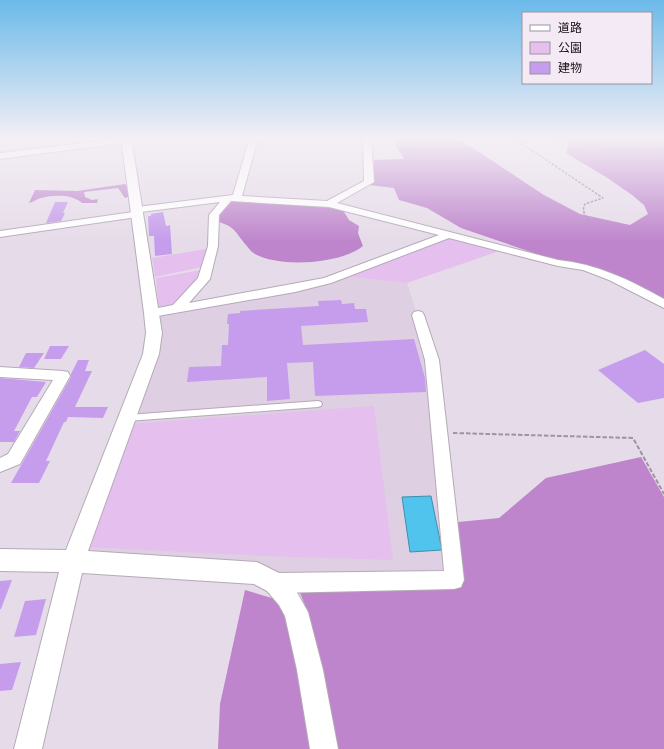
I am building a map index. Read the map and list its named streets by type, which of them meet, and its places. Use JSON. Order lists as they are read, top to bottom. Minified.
{"legend":["道路","公園","建物"]}
